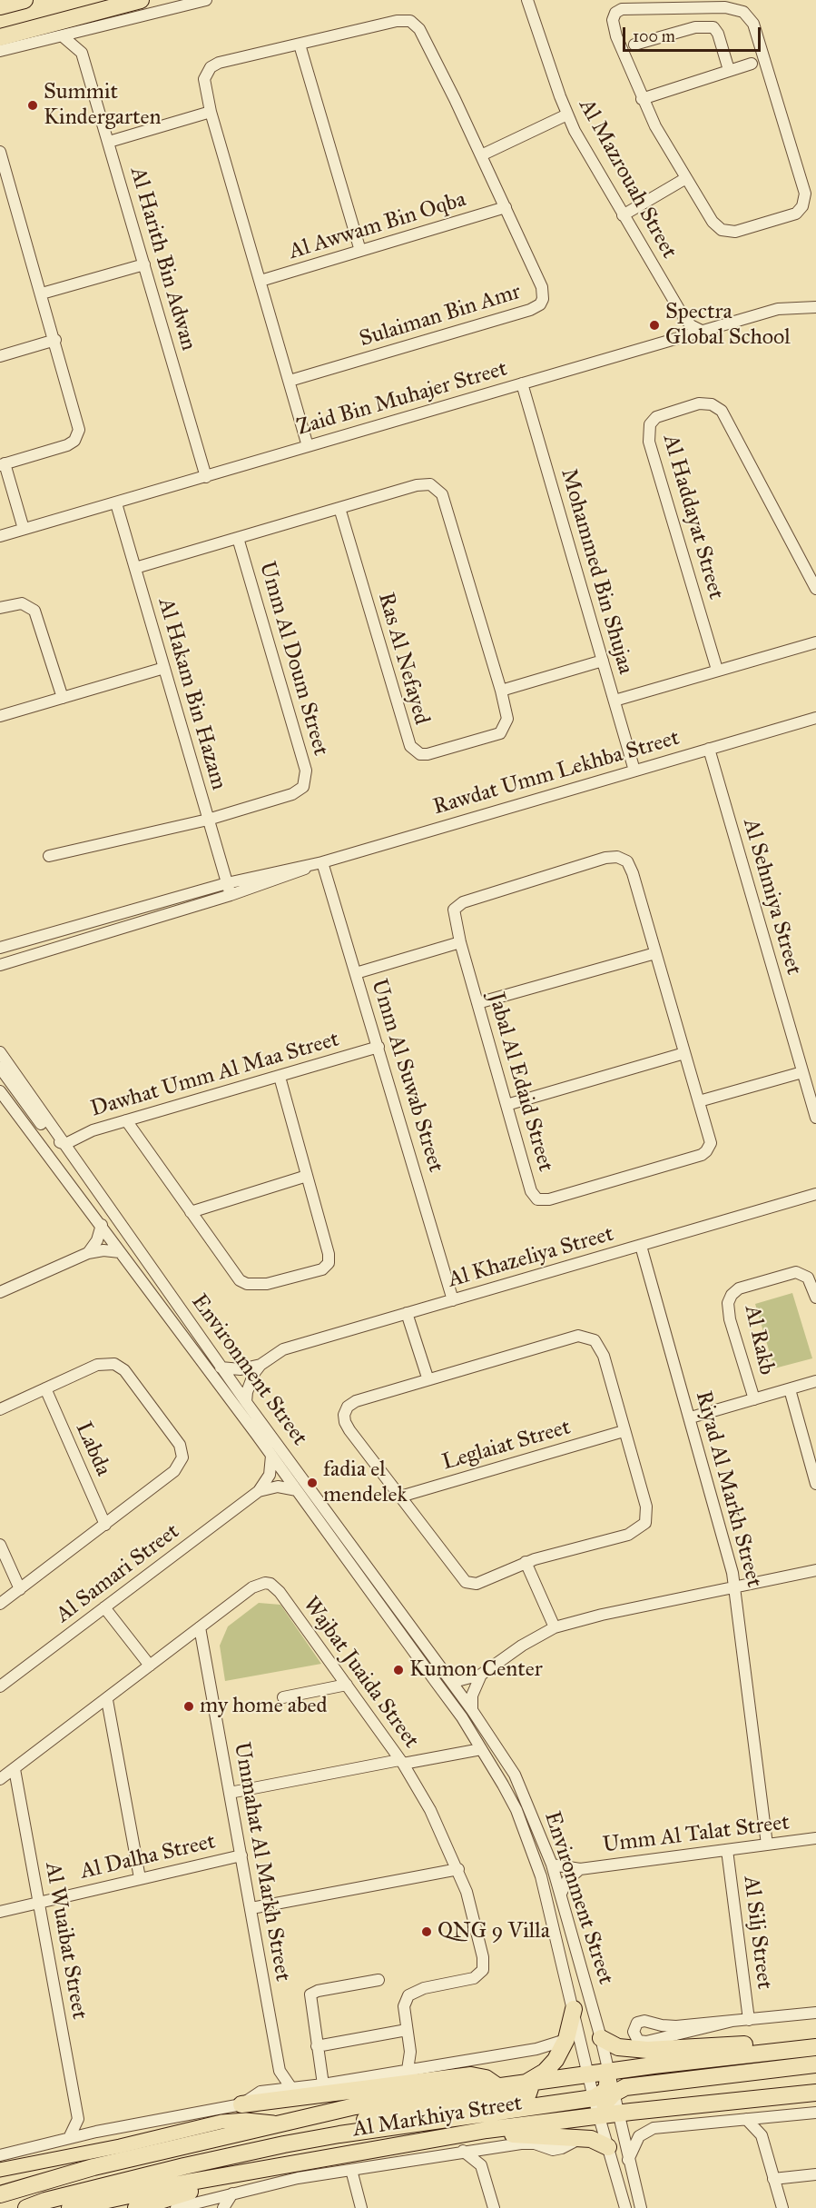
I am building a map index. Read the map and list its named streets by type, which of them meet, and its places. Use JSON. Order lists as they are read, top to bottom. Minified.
{"streets":{"highway":["Al Markhiya Street"],"street":["Al Mazrouah Street","Al Awwam Bin Oqba","Al Harith Bin Adwan","Sulaiman Bin Amr","Zaid Bin Muhajer Street","Al Haddayat Street","Mohammed Bin Shujaa","Umm Al Doum Street","Ras Al Nefayed","Al Hakam Bin Hazam","Rawdat Umm Lekhba Street","Al Sehmiya Street","Dawhat Umm Al Maa Street","Umm Al Suwab Street","Jabal Al Edaid Street","Al Khazeliya Street","Al Rakb","Environment Street","Leglaiat Street","Labda","Riyad Al Markh Street","Al Samari Street","Wajbat Juaida Street","Umm Al Talat Street","Al Dalha Street","Ummahat Al Markh Street","Al Silj Street","Al Wuaibat Street"]},"crossings":[["Al Mazrouah Street","Zaid Bin Muhajer Street"],["Al Awwam Bin Oqba","Sulaiman Bin Amr"],["Al Harith Bin Adwan","Zaid Bin Muhajer Street"],["Sulaiman Bin Amr","Zaid Bin Muhajer Street"],["Zaid Bin Muhajer Street","Mohammed Bin Shujaa"],["Zaid Bin Muhajer Street","Al Hakam Bin Hazam"],["Mohammed Bin Shujaa","Rawdat Umm Lekhba Street"],["Umm Al Doum Street","Ras Al Nefayed"],["Umm Al Doum Street","Al Hakam Bin Hazam"],["Ras Al Nefayed","Al Hakam Bin Hazam"],["Al Hakam Bin Hazam","Rawdat Umm Lekhba Street"],["Rawdat Umm Lekhba Street","Al Sehmiya Street"],["Rawdat Umm Lekhba Street","Umm Al Suwab Street"],["Dawhat Umm Al Maa Street","Umm Al Suwab Street"],["Dawhat Umm Al Maa Street","Environment Street"],["Umm Al Suwab Street","Al Khazeliya Street"],["Al Khazeliya Street","Environment Street"],["Al Khazeliya Street","Riyad Al Markh Street"],["Environment Street","Al Samari Street"],["Environment Street","Umm Al Talat Street"],["Environment Street","Al Markhiya Street"],["Riyad Al Markh Street","Umm Al Talat Street"],["Wajbat Juaida Street","Ummahat Al Markh Street"],["Wajbat Juaida Street","Al Wuaibat Street"],["Umm Al Talat Street","Al Silj Street"],["Al Dalha Street","Ummahat Al Markh Street"],["Al Dalha Street","Al Wuaibat Street"]],"places":["Summit Kindergarten","Spectra Global School","fadia el mendelek","Kumon Center","my home abed","QNG 9 Villa"],"scale_bar":"100 m"}
